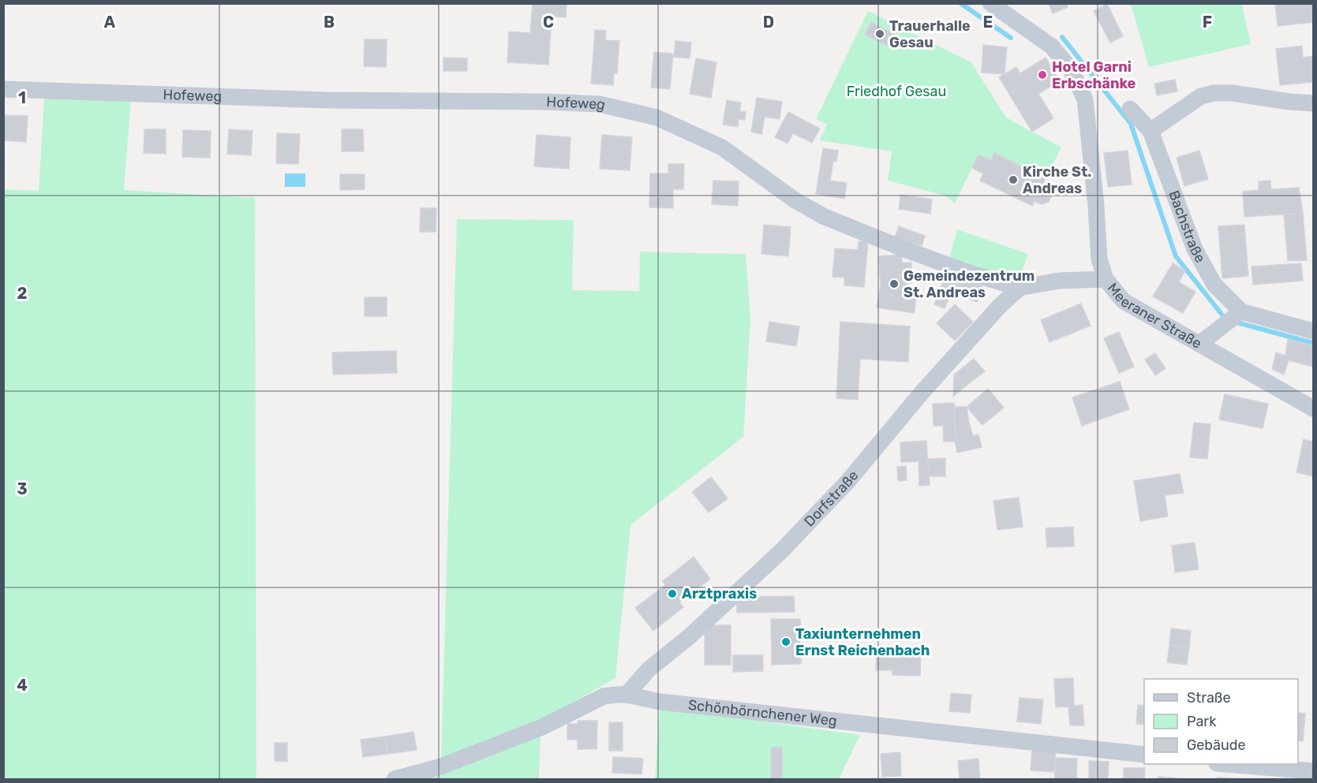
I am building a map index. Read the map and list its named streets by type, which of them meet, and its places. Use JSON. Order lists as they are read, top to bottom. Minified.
{"streets":{"street":["Hofeweg","Bachstraße","Meeraner Straße","Dorfstraße","Schönbörnchener Weg"]},"crossings":[["Hofeweg","Meeraner Straße"],["Hofeweg","Dorfstraße"],["Dorfstraße","Schönbörnchener Weg"]],"parks":["Friedhof Gesau"],"places":["Trauerhalle Gesau","Hotel Garni Erbschänke","Kirche St. Andreas","Gemeindezentrum St. Andreas","Arztpraxis","Taxiunternehmen Ernst Reichenbach"],"legend":["Straße","Park","Gebäude"],"grid":{"columns":["A","B","C","D","E","F"],"rows":["1","2","3","4"]}}
